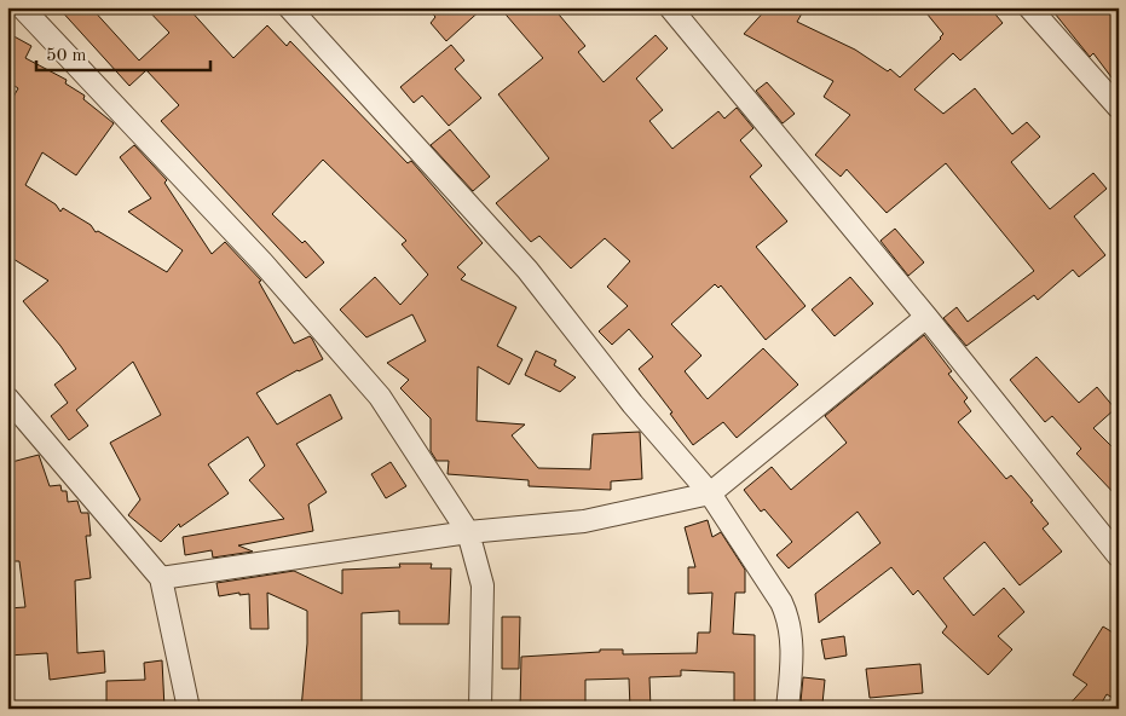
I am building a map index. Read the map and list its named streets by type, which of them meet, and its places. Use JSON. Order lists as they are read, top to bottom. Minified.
{"scale_bar":"50 m"}
